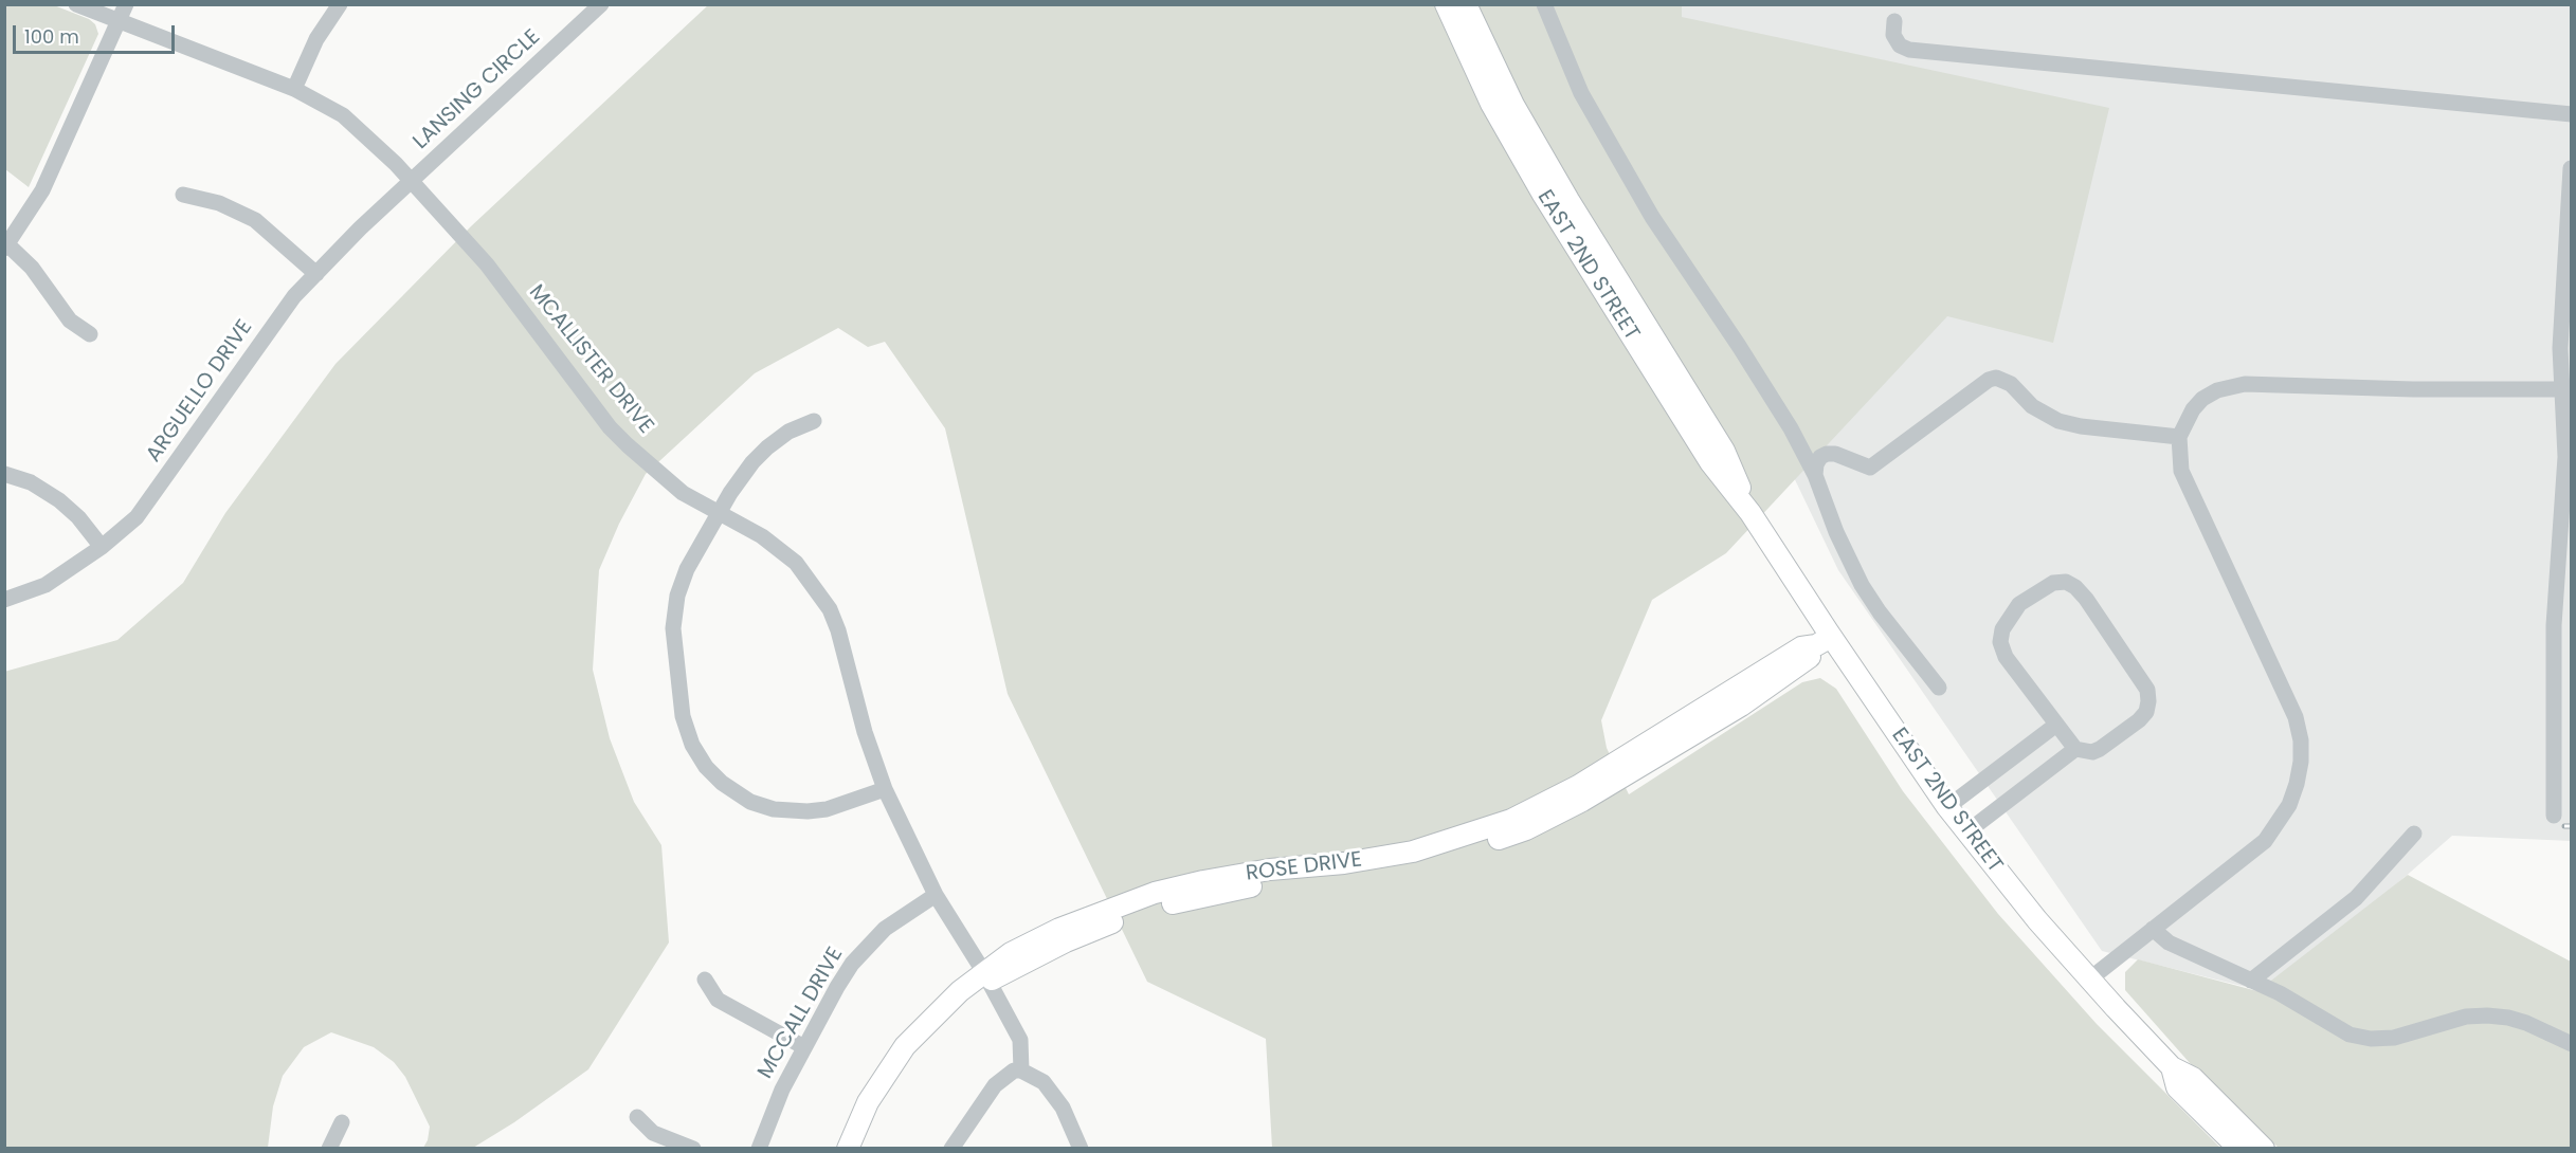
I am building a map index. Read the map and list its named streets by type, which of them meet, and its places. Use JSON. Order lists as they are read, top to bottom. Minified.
{"streets":{"main road":["EAST 2ND STREET","ROSE DRIVE"],"street":["LANSING CIRCLE","MCALLISTER DRIVE","ARGUELLO DRIVE","MCCALL DRIVE"]},"crossings":[["LANSING CIRCLE","MCALLISTER DRIVE"],["LANSING CIRCLE","ARGUELLO DRIVE"],["EAST 2ND STREET","ROSE DRIVE"],["MCALLISTER DRIVE","ARGUELLO DRIVE"],["MCALLISTER DRIVE","ROSE DRIVE"],["MCALLISTER DRIVE","MCCALL DRIVE"]],"scale_bar":"100 m"}
